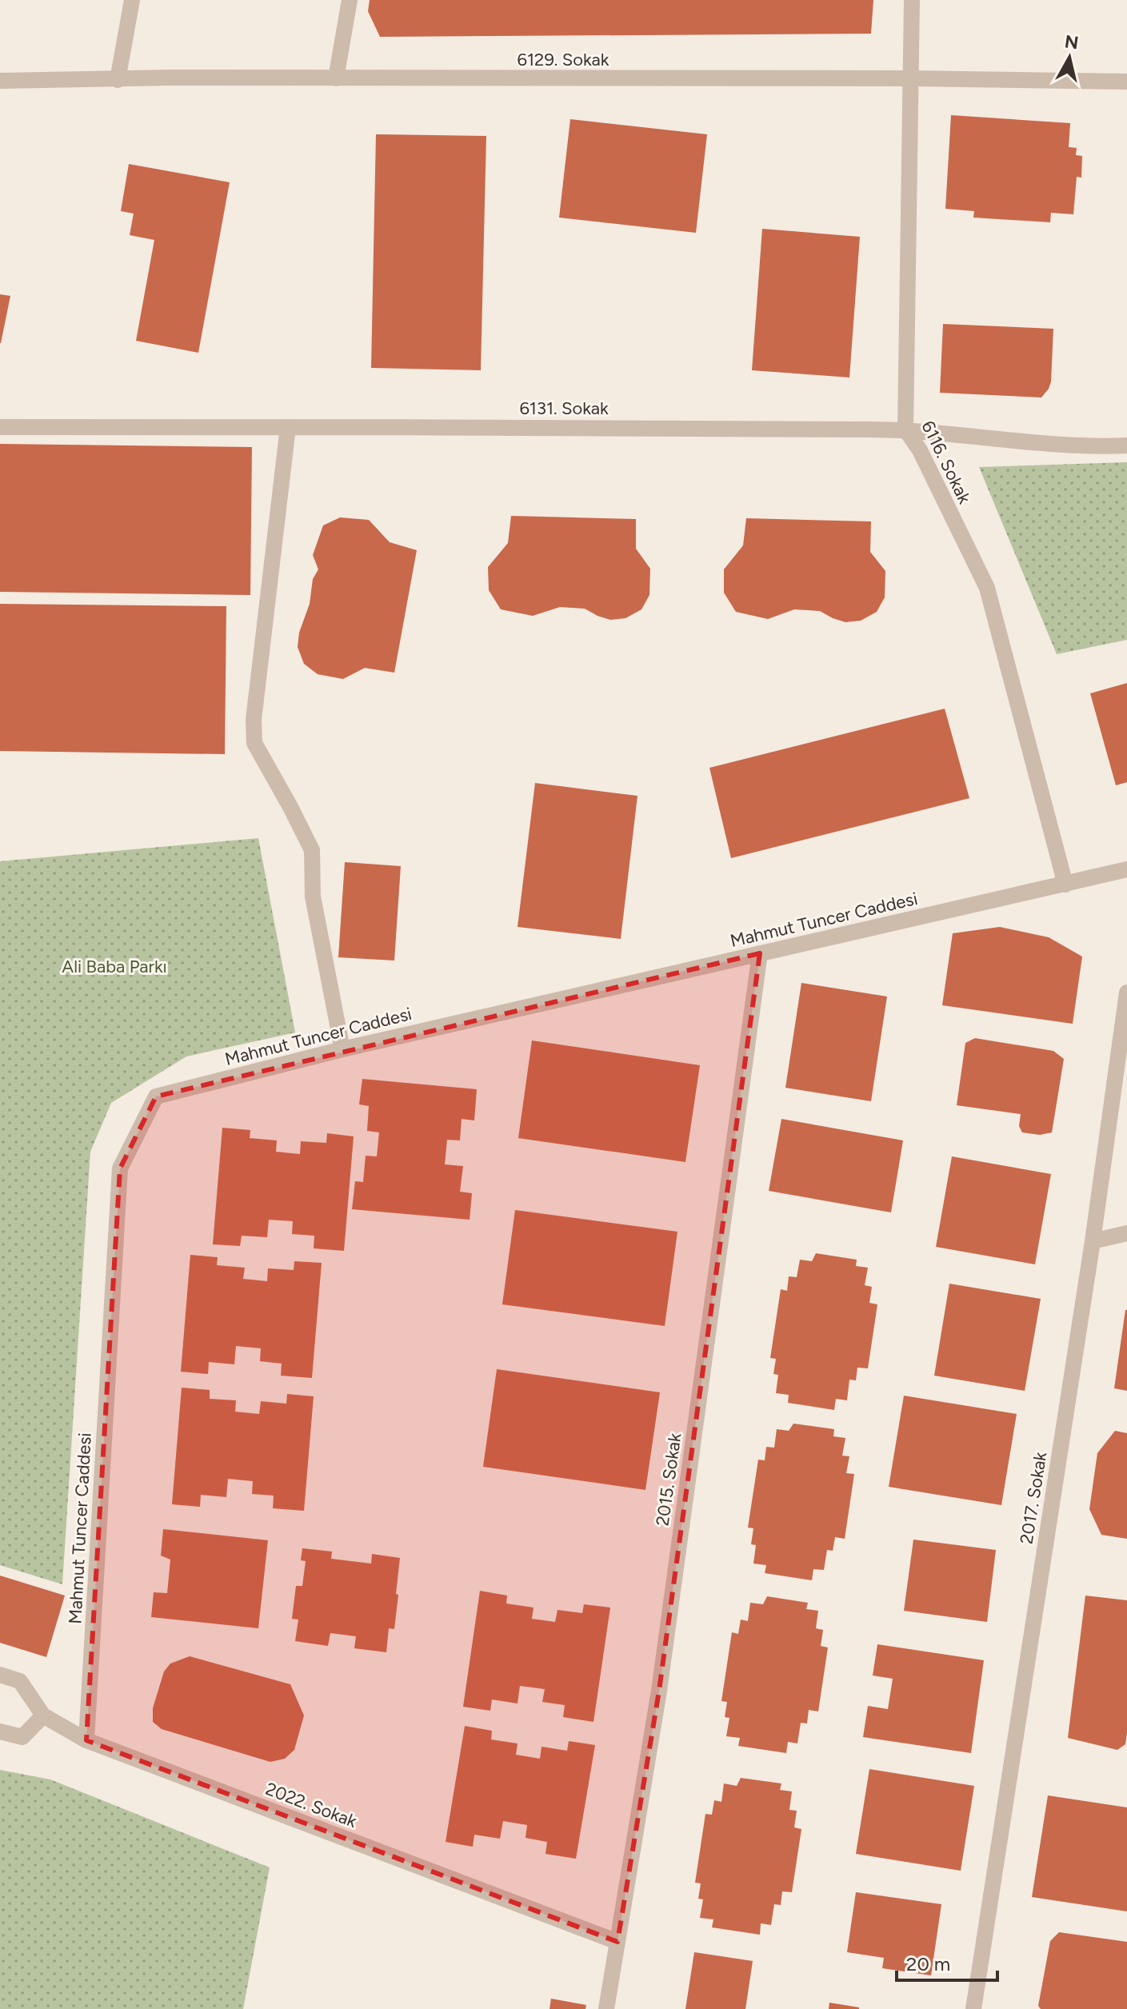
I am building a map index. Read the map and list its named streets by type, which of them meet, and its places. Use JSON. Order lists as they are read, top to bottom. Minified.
{"streets":{"street":["6129. Sokak","6131. Sokak","6116. Sokak","Mahmut Tuncer Caddesi","2015. Sokak","2017. Sokak","2022. Sokak"]},"crossings":[["6129. Sokak","6116. Sokak"],["6131. Sokak","6116. Sokak"],["6116. Sokak","Mahmut Tuncer Caddesi"],["Mahmut Tuncer Caddesi","2015. Sokak"],["Mahmut Tuncer Caddesi","2022. Sokak"],["2015. Sokak","2022. Sokak"]],"parks":["Ali Baba Parkı"],"scale_bar":"20 m","north":"top"}
